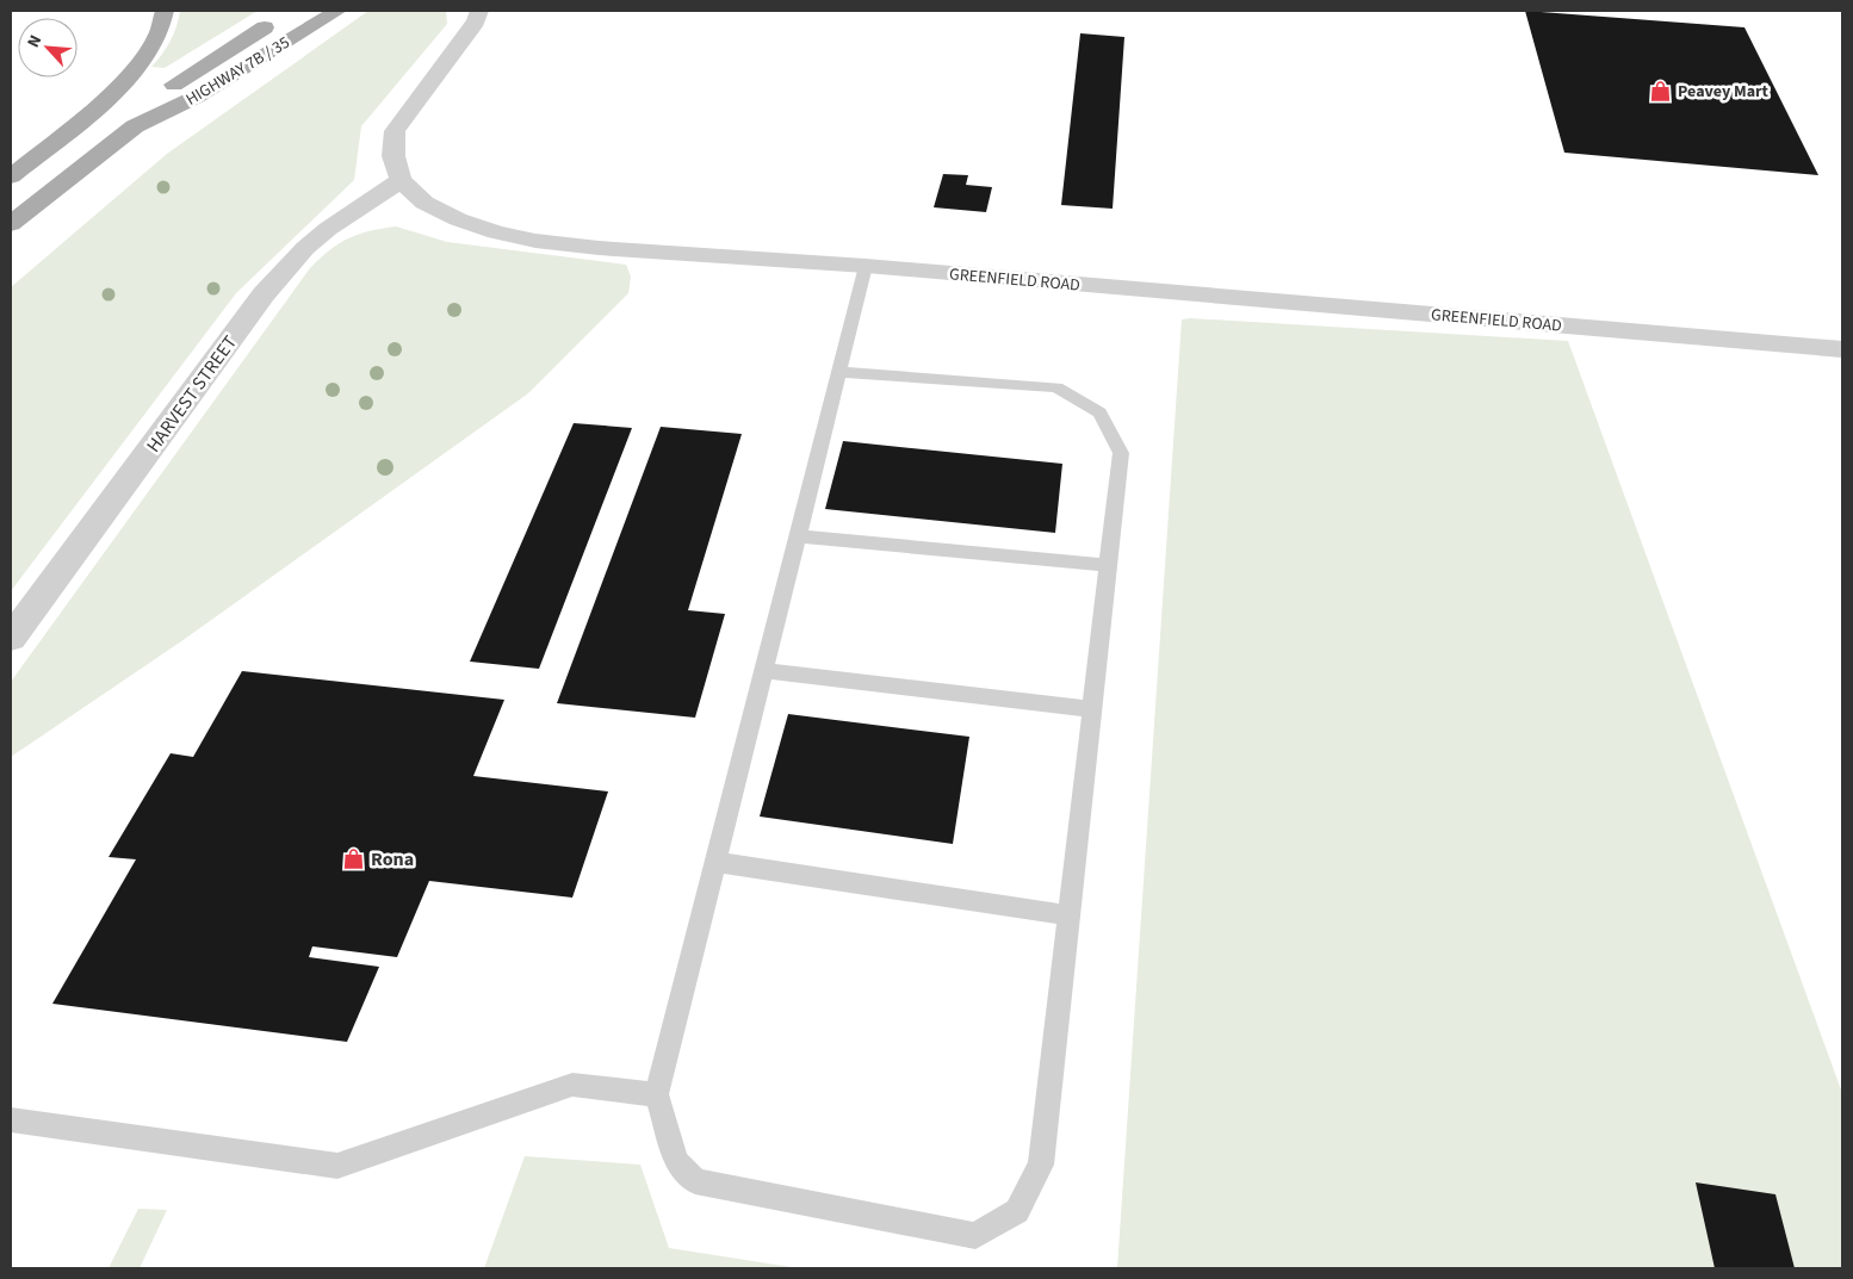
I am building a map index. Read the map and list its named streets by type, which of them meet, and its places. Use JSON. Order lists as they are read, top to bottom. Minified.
{"streets":{"main road":["HIGHWAY 7B / 35"],"street":["GREENFIELD ROAD","HARVEST STREET"]},"crossings":[["GREENFIELD ROAD","HARVEST STREET"]],"places":{"shop":["Peavey Mart","Rona"]},"north":"top left"}
